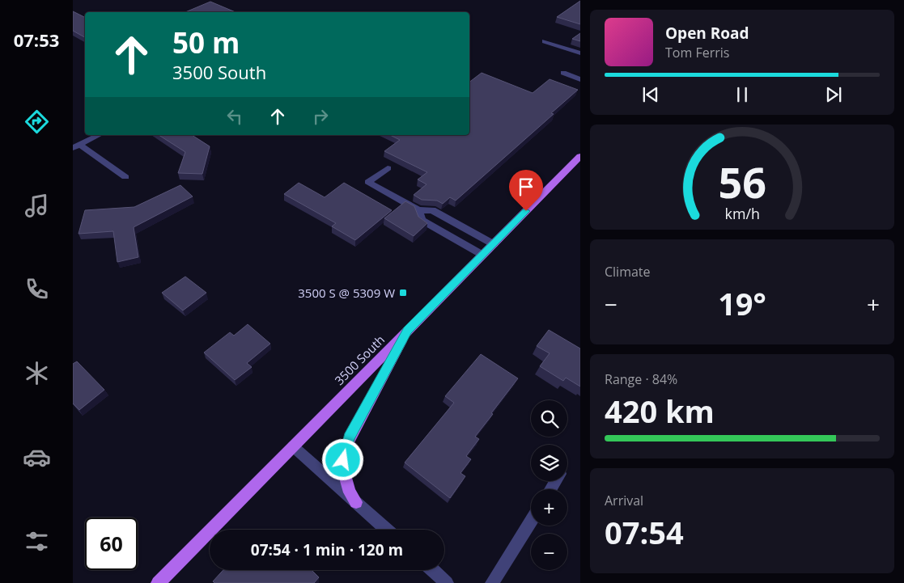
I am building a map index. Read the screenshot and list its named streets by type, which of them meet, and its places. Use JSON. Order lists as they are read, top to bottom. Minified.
{"streets":{"main road":["3500 South"]},"places":{"transit":["3500 S @ 5309 W"]},"page":{"tabs":"07:53","turn":["50 m","3500 South"],"song":["Open Road","Tom Ferris"],"tile":["Climate",["Range · 84%","420 km"],["Arrival","07:54"]],"heat":["−","19°","+"],"map_buttons":["+","−"],"limit":"60","trip":"07:54 · 1 min · 120 m","gauge":["56","km/h"]}}
